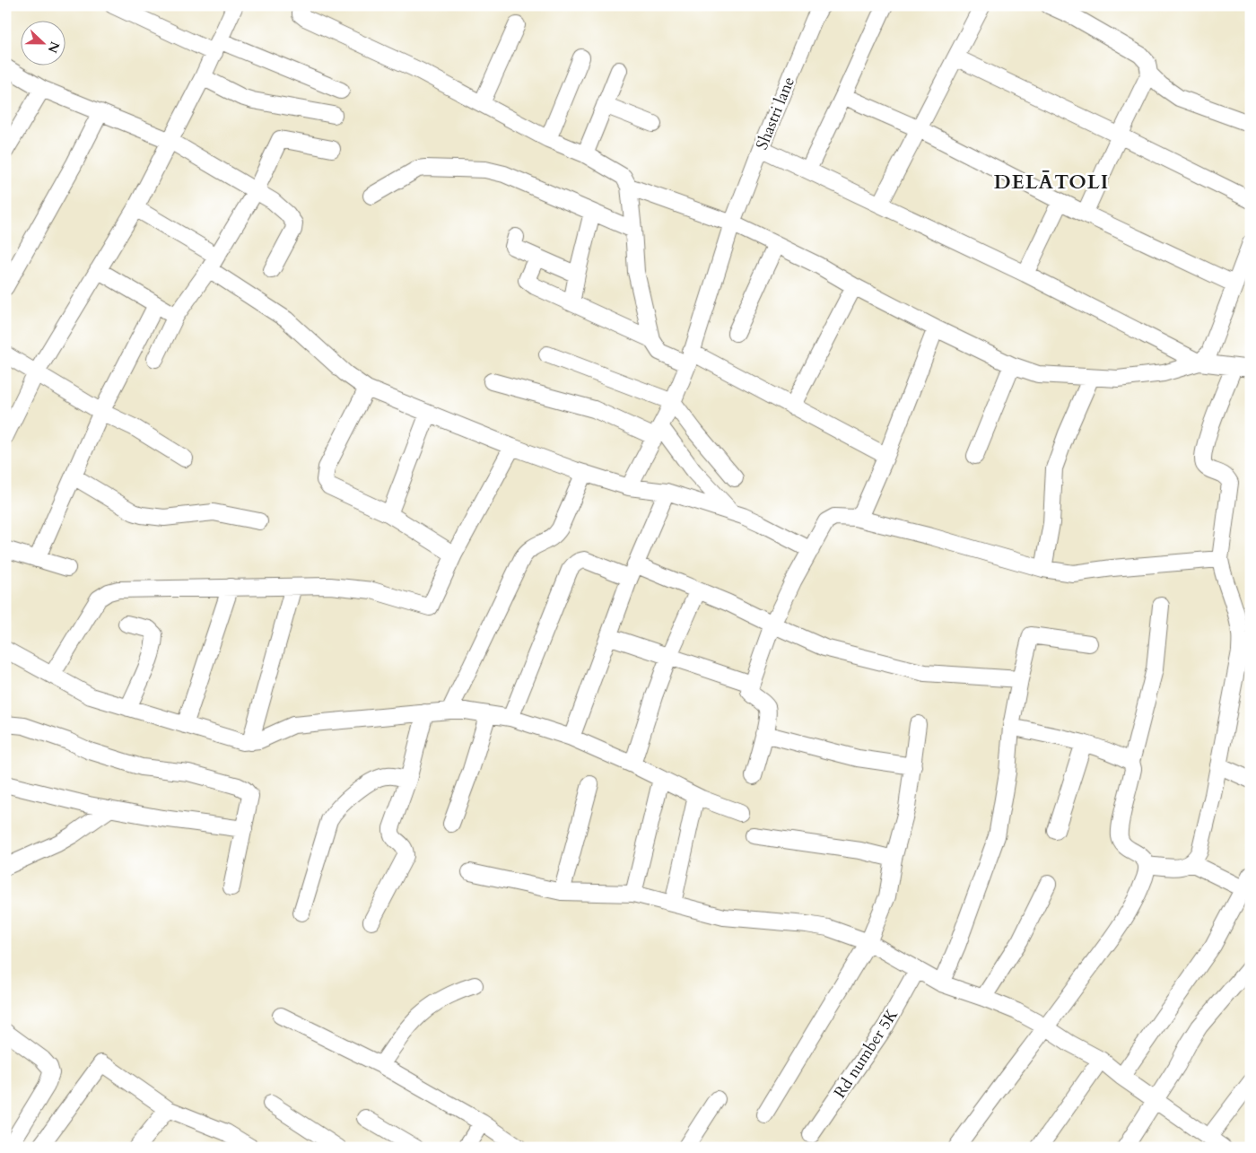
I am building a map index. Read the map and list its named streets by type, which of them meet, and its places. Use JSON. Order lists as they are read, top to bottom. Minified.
{"streets":{"street":["Shastri lane","Rd number 5K"]},"districts":["DELĀTOLI"],"north":"right"}
